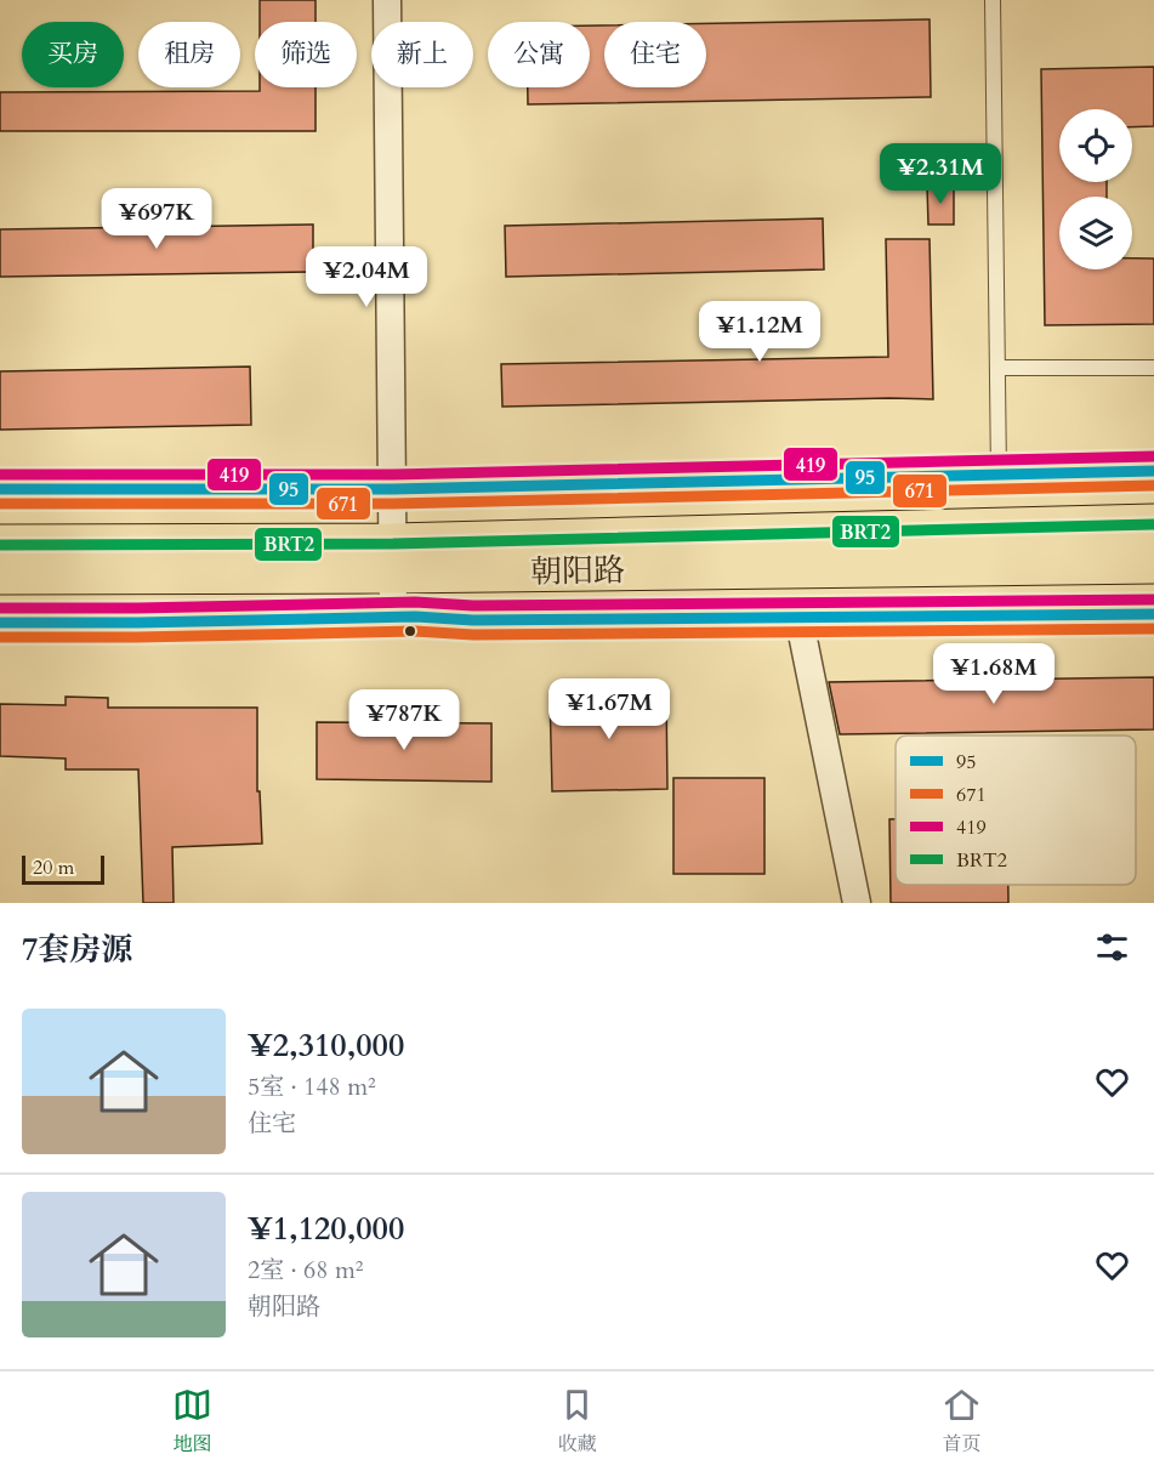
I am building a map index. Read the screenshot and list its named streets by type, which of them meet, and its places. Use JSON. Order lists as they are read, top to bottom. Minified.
{"streets":{"highway":["朝阳路"]},"lines":["transit line 419","transit line 95","transit line 671","transit line BRT2"],"legend":["95","671","419","BRT2"],"scale_bar":"20 m","page":{"chip":["买房","租房","筛选","新上","公寓","住宅"],"price":["¥2.31M","¥697K","¥2.04M","¥1.12M","¥1.68M","¥1.67M","¥787K"],"scale":"20 m","heading":"7套房源","list":[{"name":"¥2,310,000","note":"5室 · 148 m² · 住宅"},{"name":"¥1,120,000","note":"2室 · 68 m² · 朝阳路"}],"tabs":["地图","收藏","首页"]}}
